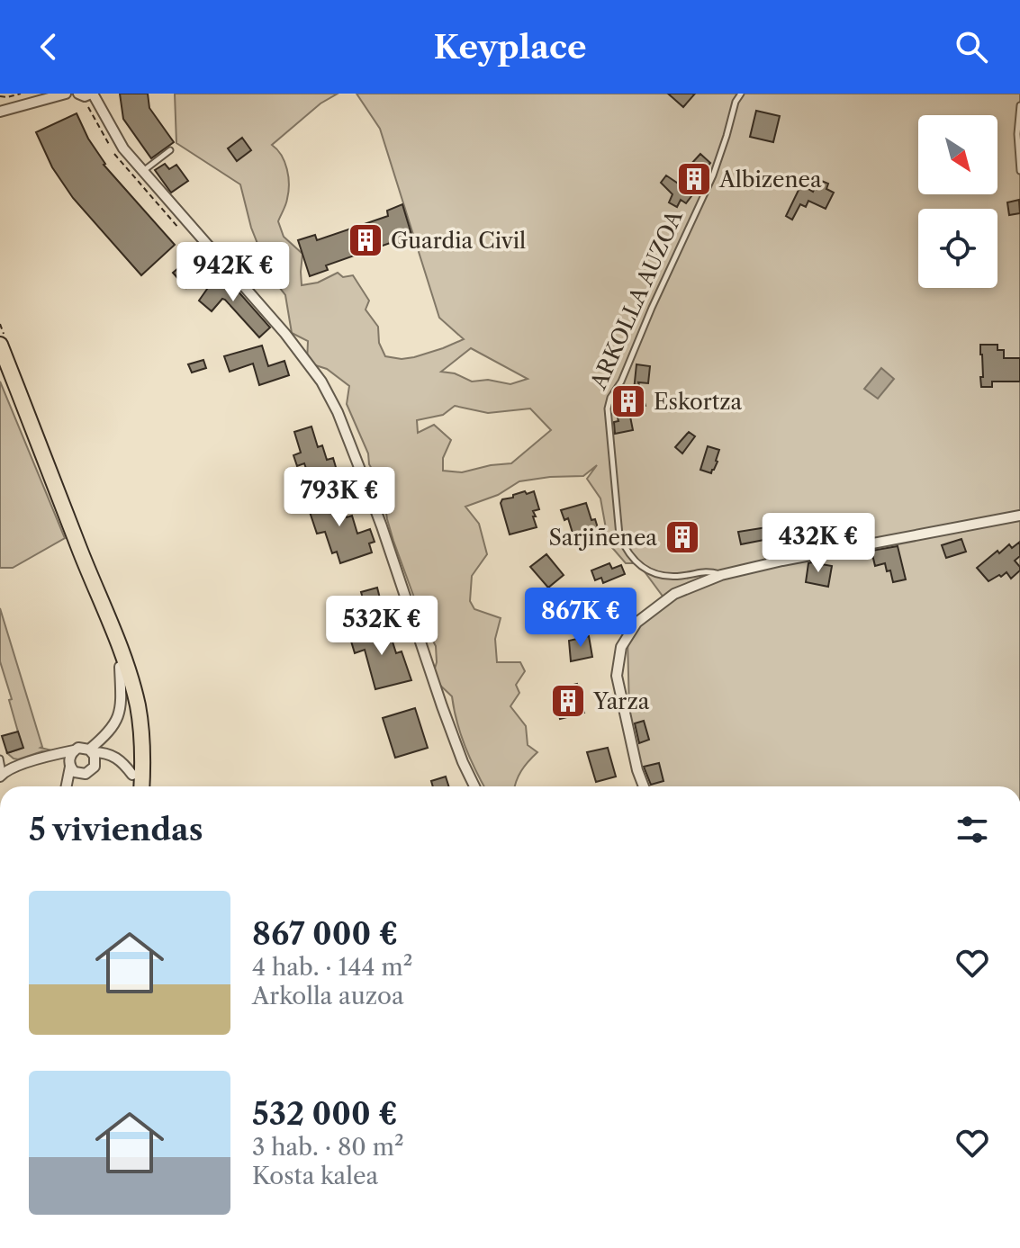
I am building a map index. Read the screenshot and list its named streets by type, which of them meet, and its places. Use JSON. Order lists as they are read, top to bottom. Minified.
{"streets":{"street":["ARKOLLA AUZOA"]},"places":{"building":["Albizenea","Guardia Civil","Eskortza","Sarjiñenea","Yarza"]},"north":"bottom right","page":{"header":"Keyplace","price":["942K €","793K €","432K €","867K €","532K €"],"heading":"5 viviendas","list":[{"name":"867 000 €","note":"4 hab. · 144 m² · Arkolla auzoa"},{"name":"532 000 €","note":"3 hab. · 80 m² · Kosta kalea"}]}}
